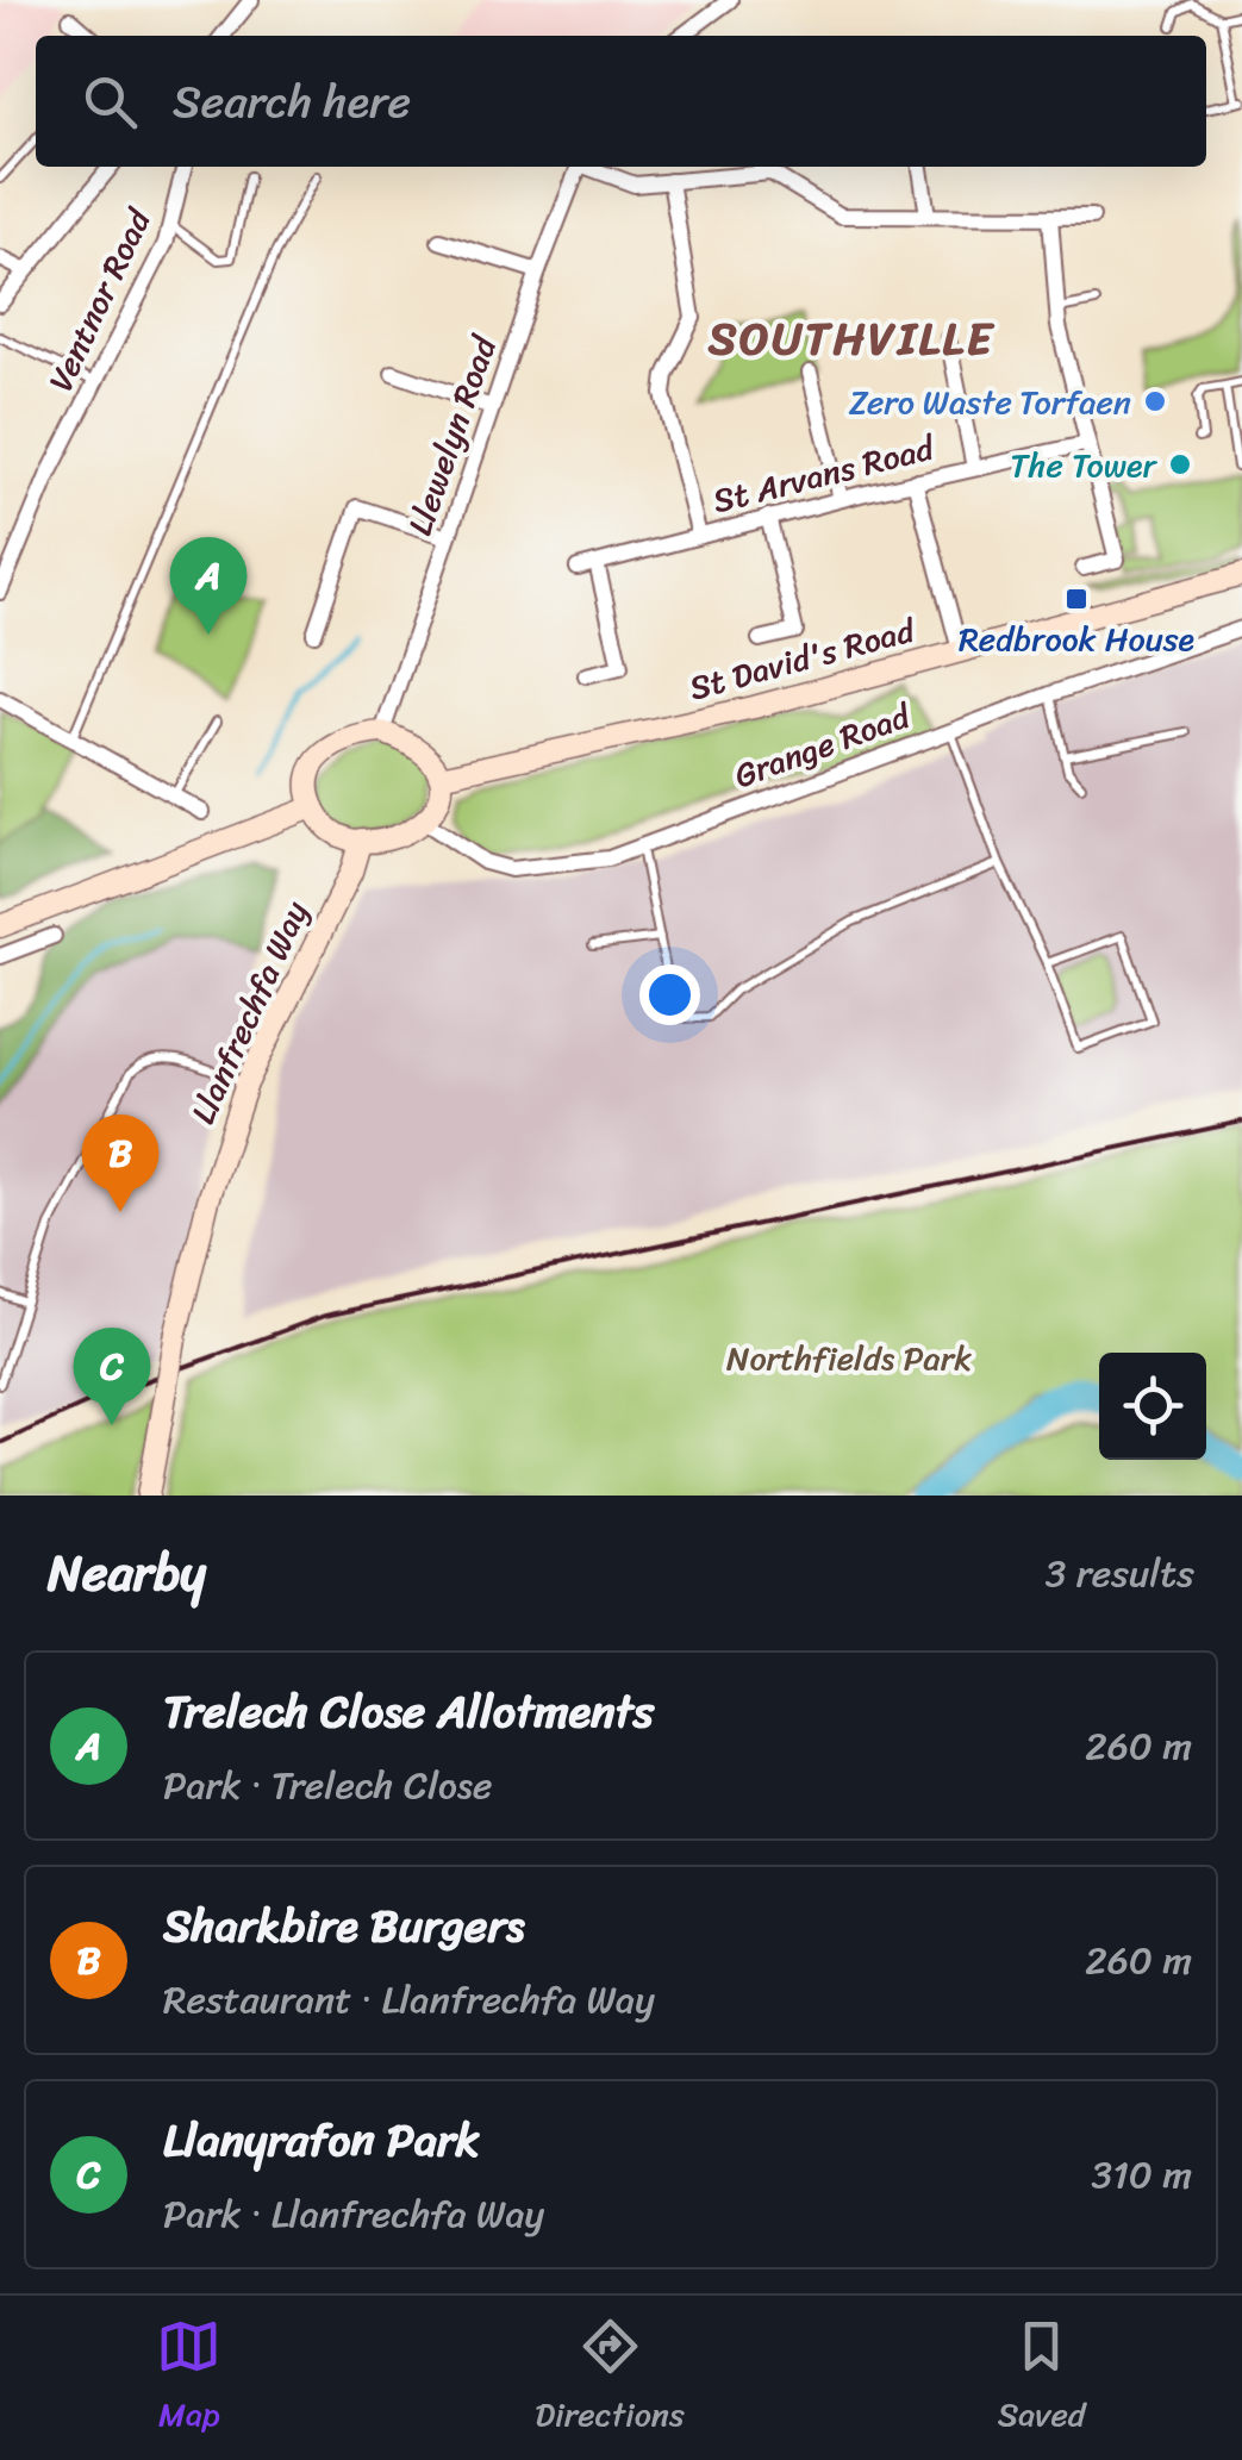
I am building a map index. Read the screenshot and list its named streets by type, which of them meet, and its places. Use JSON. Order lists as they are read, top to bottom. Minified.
{"streets":{"street":["Ventnor Road","Llewelyn Road","St Arvans Road","St David's Road","Grange Road","Llanfrechfa Way"]},"crossings":[["Llewelyn Road","St David's Road"],["Llewelyn Road","Grange Road"],["Llewelyn Road","Llanfrechfa Way"],["St David's Road","Grange Road"],["St David's Road","Llanfrechfa Way"],["Grange Road","Llanfrechfa Way"]],"districts":["SOUTHVILLE"],"parks":["Northfields Park"],"places":{"other":["Zero Waste Torfaen","The Tower"],"transit":["Redbrook House"]},"page":{"search":"Search here","pins":["A","B","C"],"heading":["Nearby","3 results"],"list":[{"mark":"A","name":"Trelech Close Allotments","note":"Park · Trelech Close","value":"260 m"},{"mark":"B","name":"Sharkbire Burgers","note":"Restaurant · Llanfrechfa Way","value":"260 m"},{"mark":"C","name":"Llanyrafon Park","note":"Park · Llanfrechfa Way","value":"310 m"}],"nav":["Map","Directions","Saved"]}}
